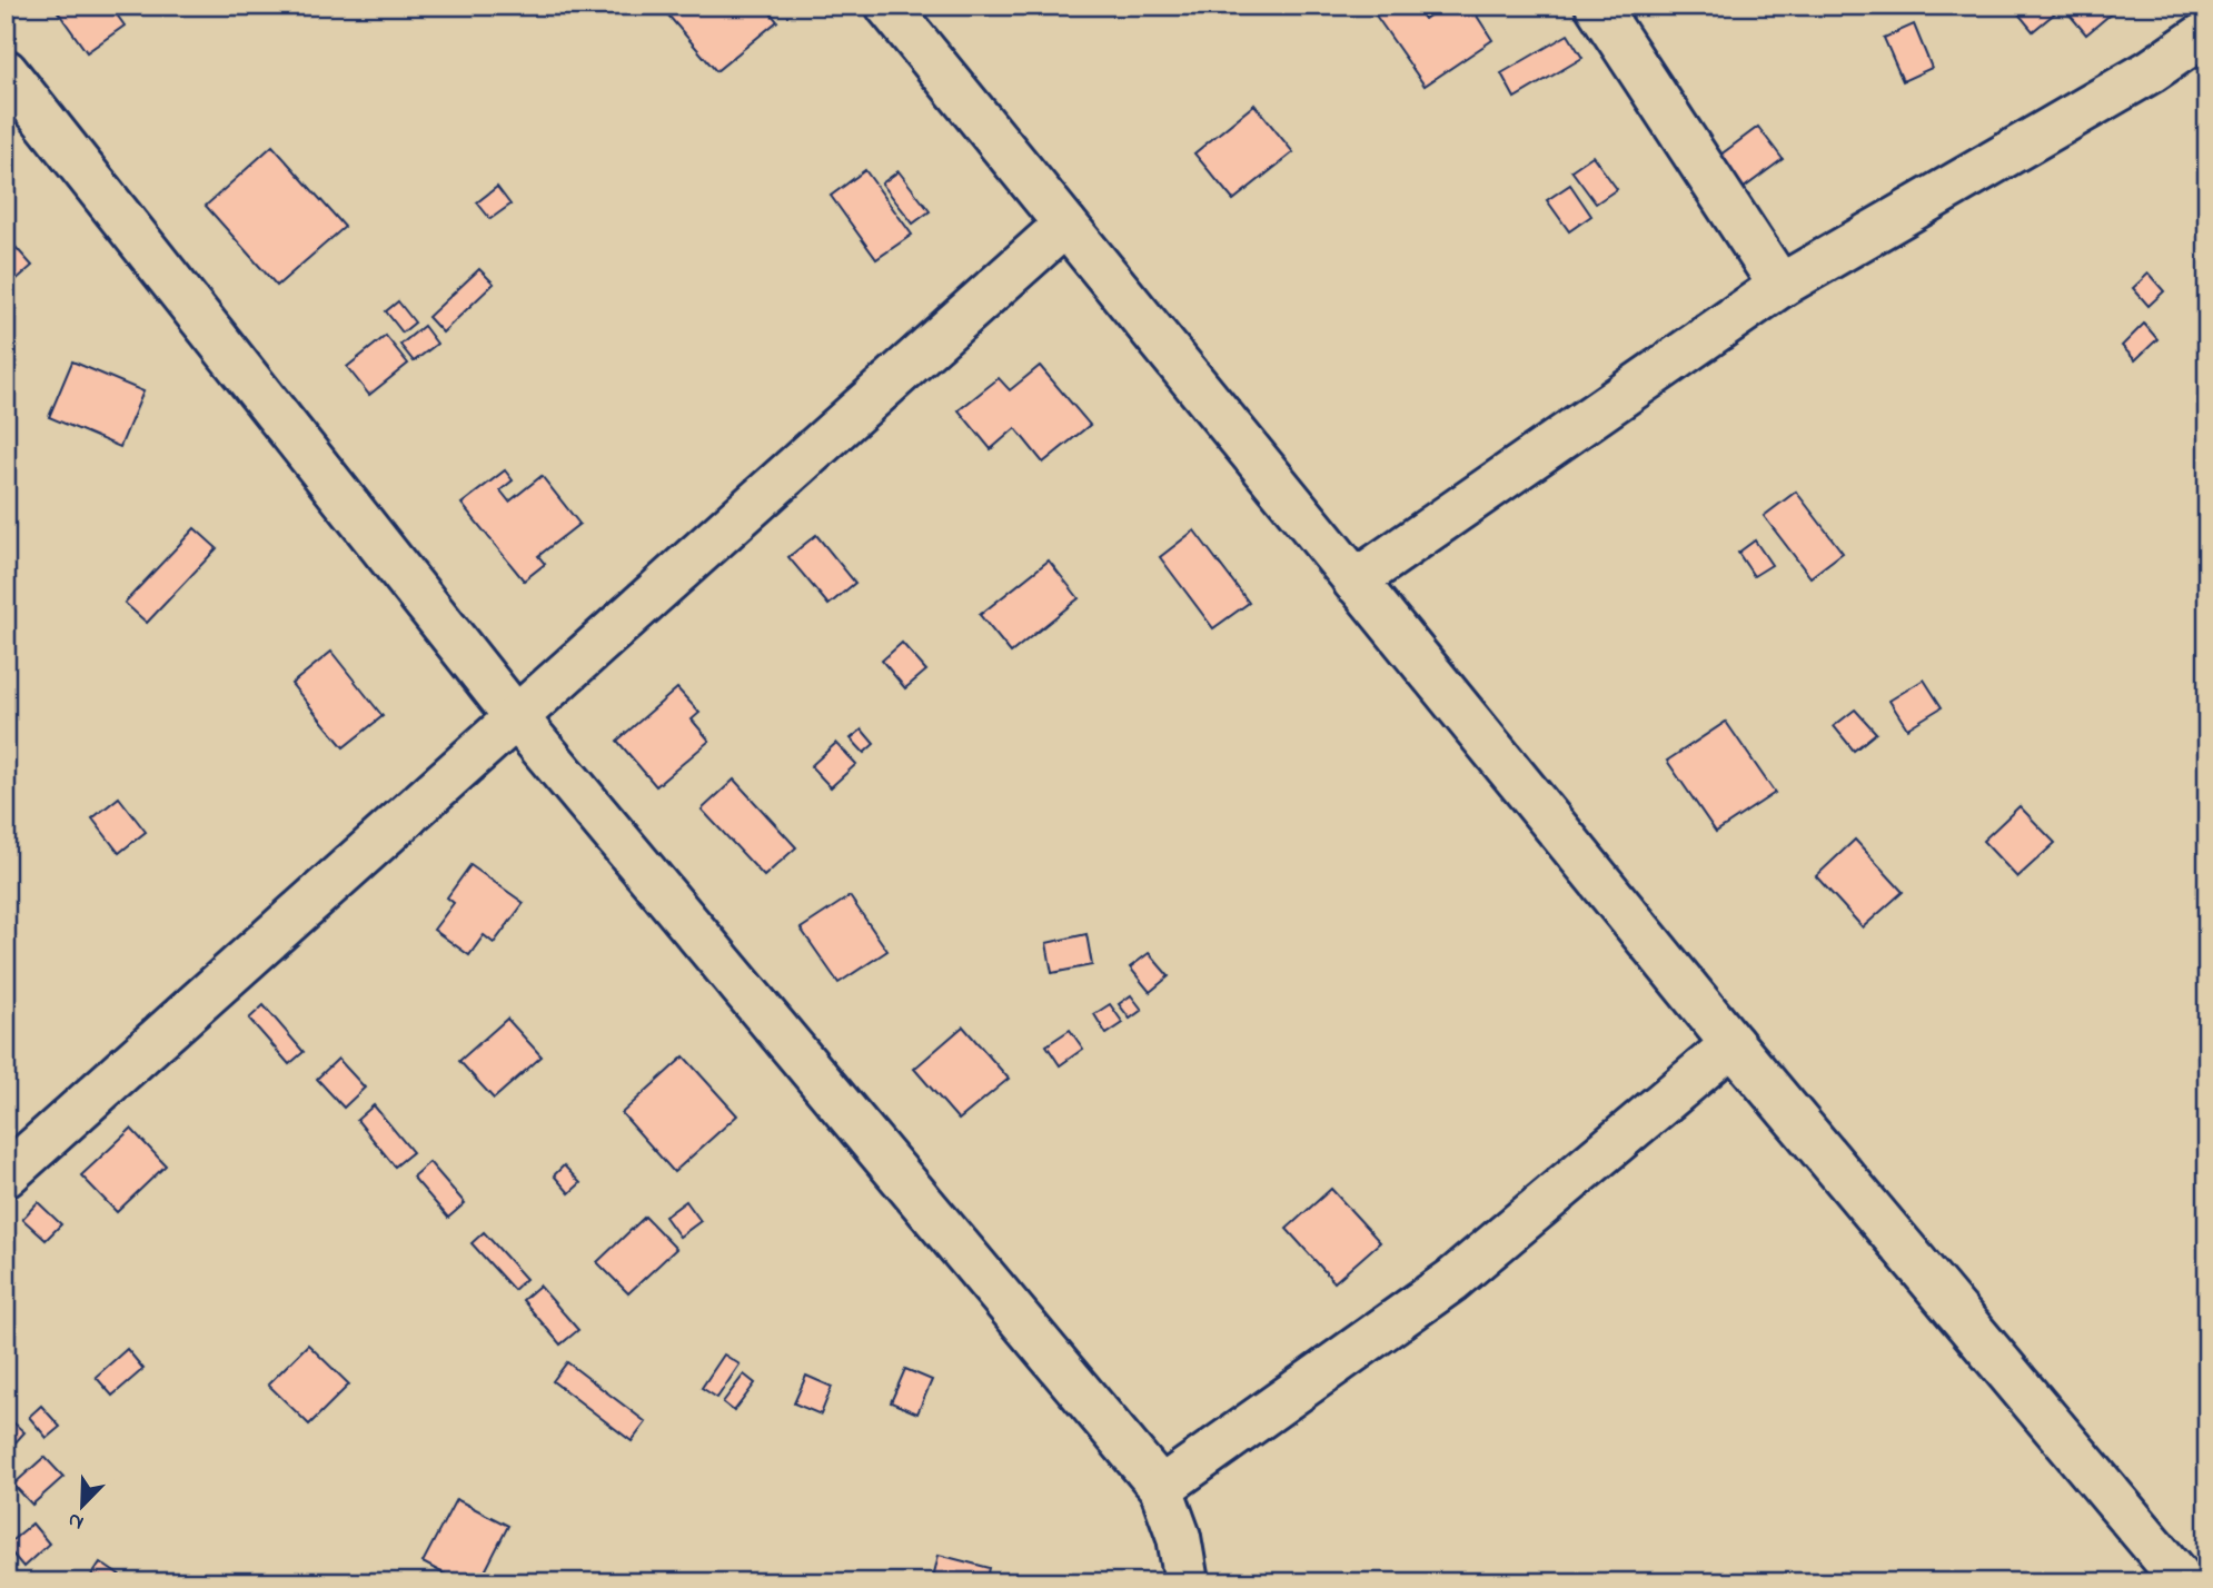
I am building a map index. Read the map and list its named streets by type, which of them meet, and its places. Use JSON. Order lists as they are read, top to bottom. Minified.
{"north":"bottom left"}
